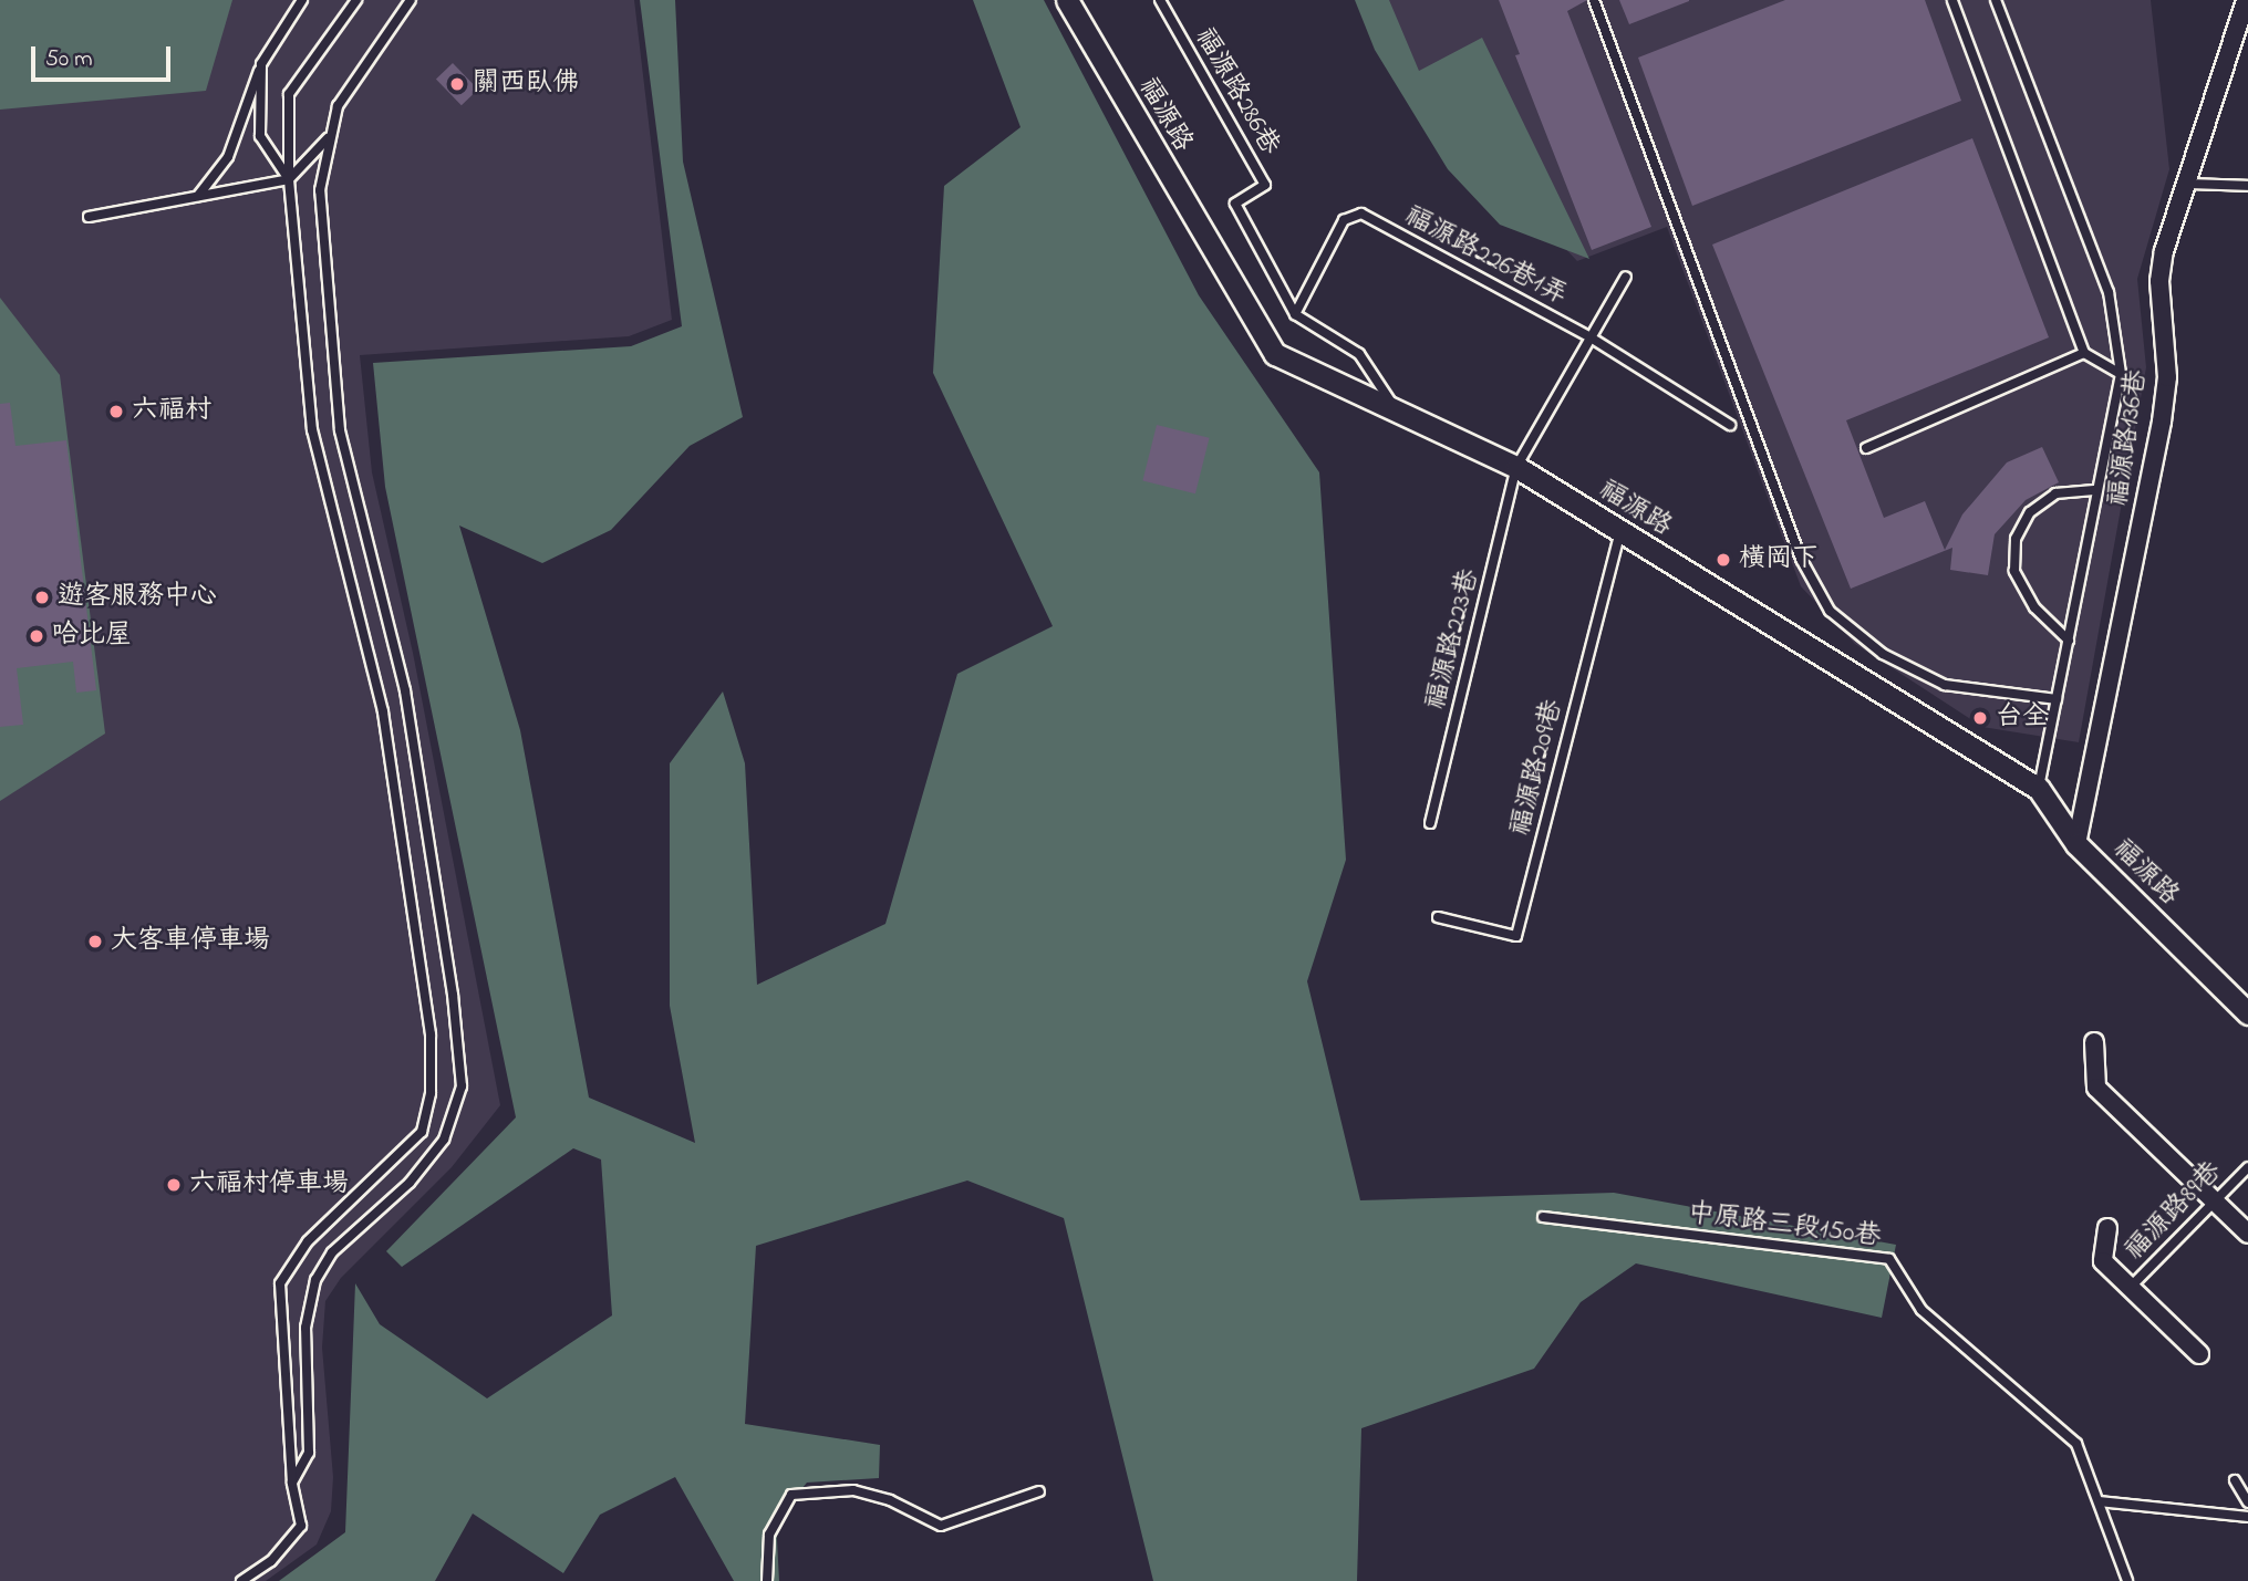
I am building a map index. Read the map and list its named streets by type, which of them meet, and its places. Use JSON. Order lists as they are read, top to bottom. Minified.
{"streets":{"street":["福源路","福源路136巷"],"lane":["福源路286巷","福源路226巷1弄","福源路223巷","福源路209巷","福源路89巷","中原路三段150巷"]},"crossings":[["福源路286巷","福源路226巷1弄"],["福源路","福源路136巷"],["福源路","福源路223巷"],["福源路","福源路209巷"],["福源路226巷1弄","福源路223巷"]],"places":["關西臥佛","六福村","橫岡下","遊客服務中心","哈比屋","台全","大客車停車場","六福村停車場"],"scale_bar":"50 m"}
